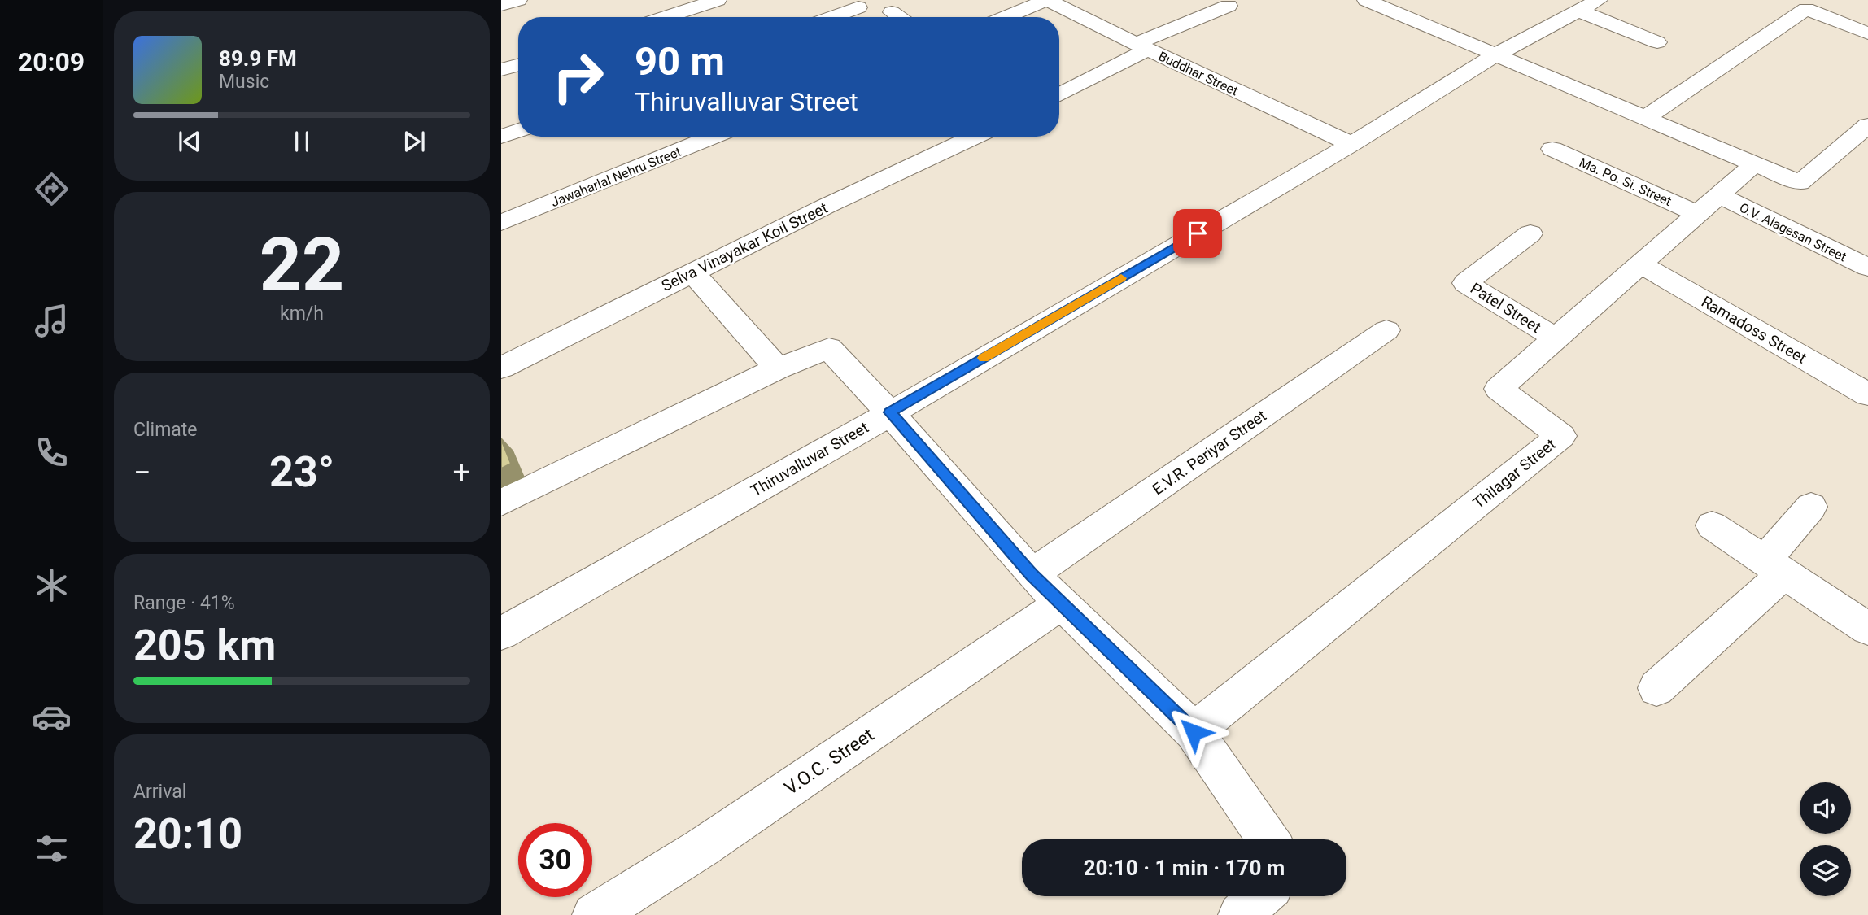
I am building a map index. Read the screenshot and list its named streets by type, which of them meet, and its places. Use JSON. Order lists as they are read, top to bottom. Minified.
{"streets":{"street":["Buddhar Street","Jawaharlal Nehru Street","Ma. Po. Si. Street","O.V. Alagesan Street","Selva Vinayakar Koil Street","Patel Street","Ramadoss Street","E.V.R. Periyar Street","Thiruvalluvar Street","Thilagar Street","V.O.C. Street"]},"crossings":[["Buddhar Street","Thiruvalluvar Street"],["Ma. Po. Si. Street","O.V. Alagesan Street"],["Ma. Po. Si. Street","Thilagar Street"],["O.V. Alagesan Street","Thilagar Street"],["Patel Street","Thilagar Street"],["Ramadoss Street","Thilagar Street"]],"page":{"tabs":"20:09","turn":["90 m","Thiruvalluvar Street"],"song":["89.9 FM","Music"],"tile":[["22","km/h"],"Climate",["Range · 41%","205 km"],["Arrival","20:10"]],"heat":["−","23°","+"],"limit":"30","trip":"20:10 · 1 min · 170 m"}}
